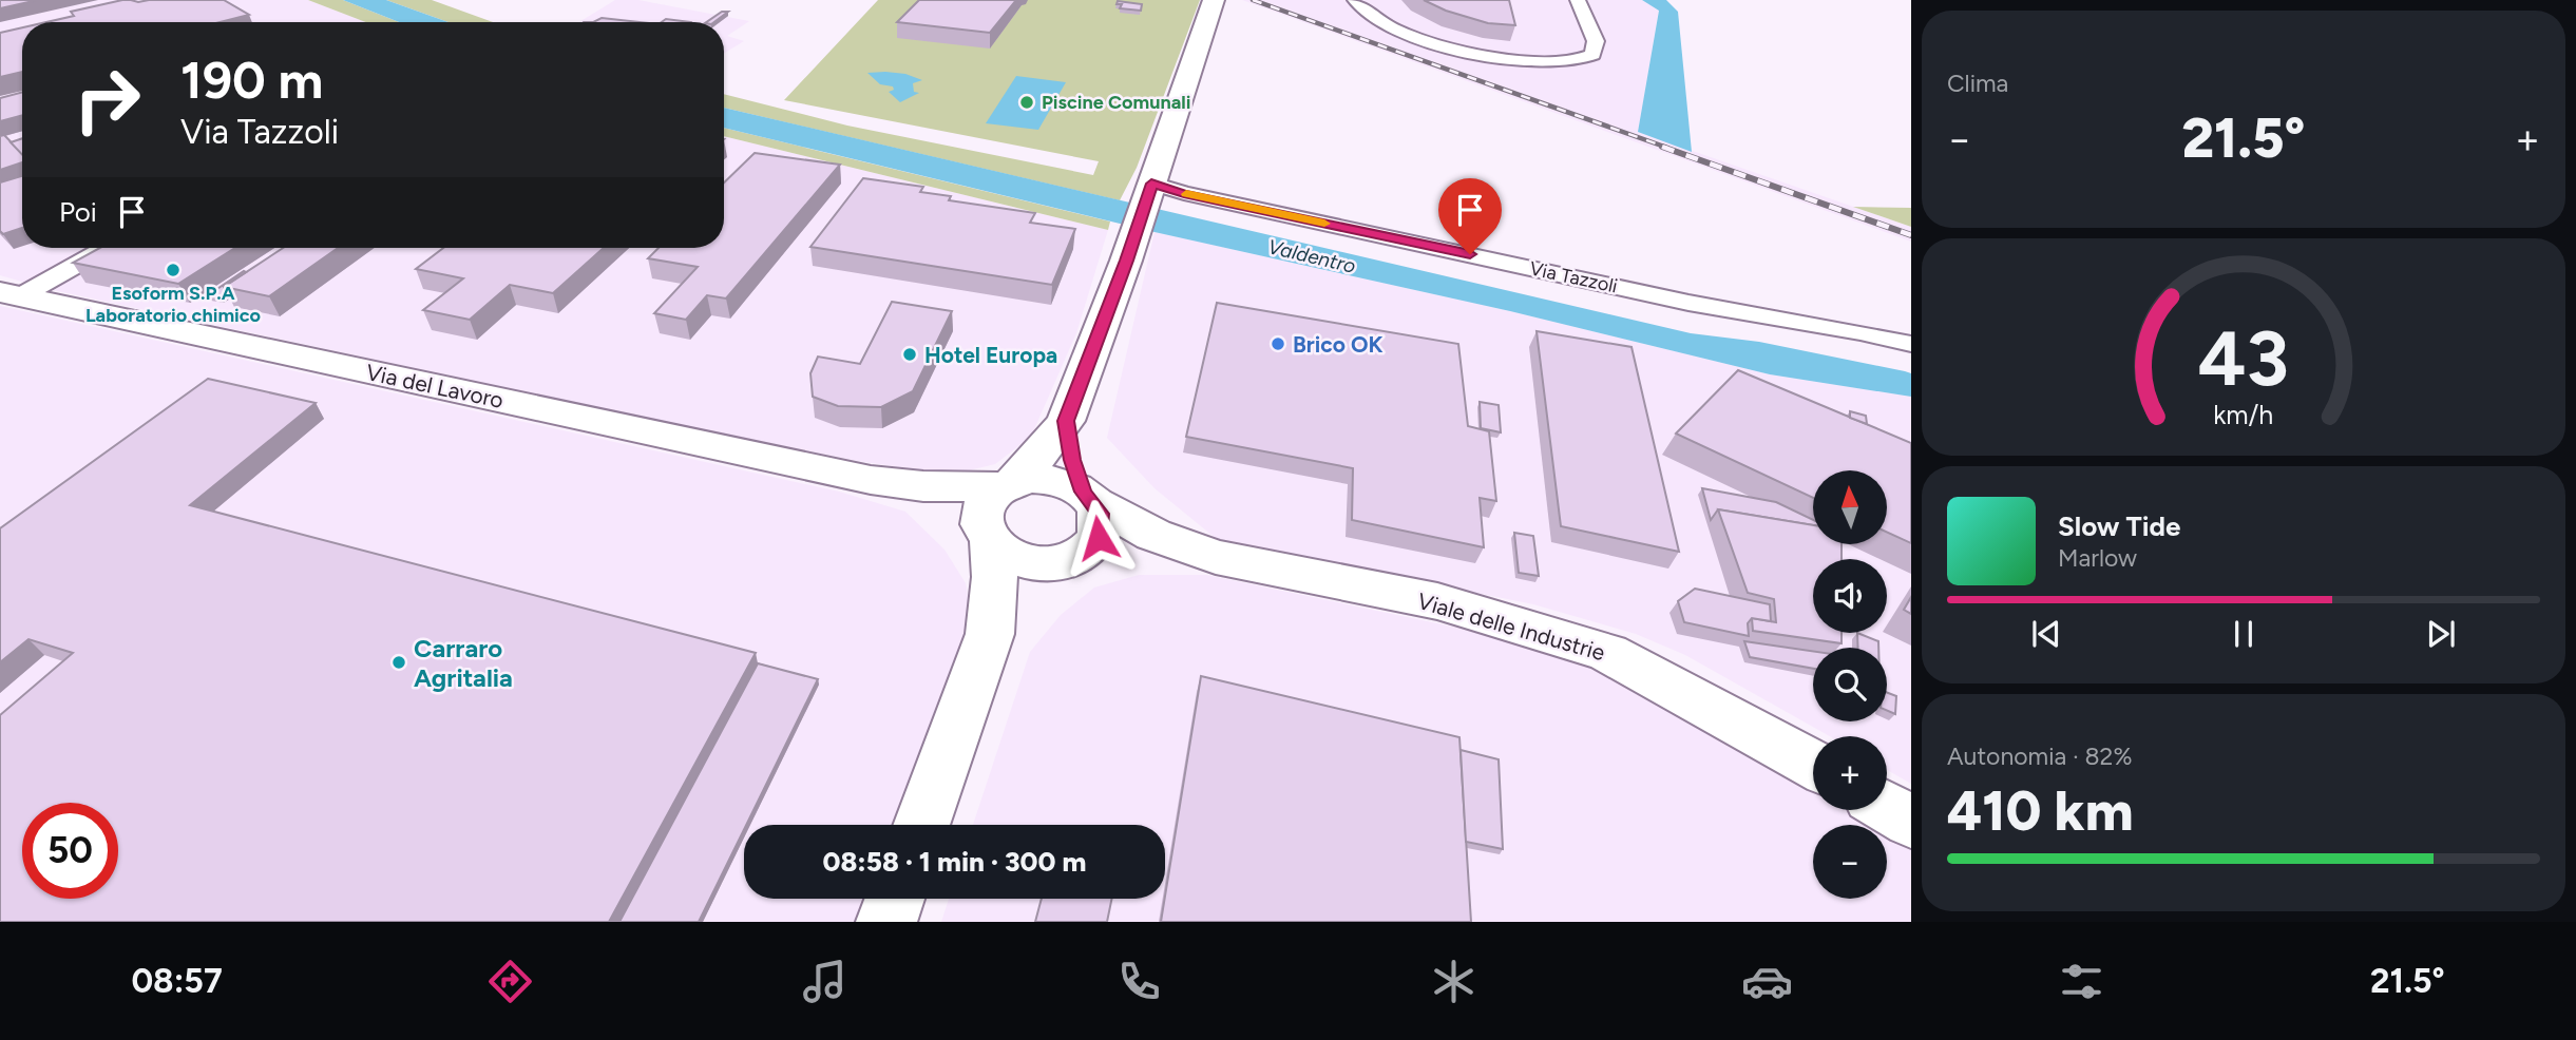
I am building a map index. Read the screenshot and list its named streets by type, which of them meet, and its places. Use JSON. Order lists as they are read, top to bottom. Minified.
{"streets":{"main road":["Via del Lavoro","Viale delle Industrie"],"street":["Via Tazzoli"]},"water":["Valdentro"],"places":["Piscine Comunali","Esoform S.P.A Laboratorio chimico","Brico OK","Hotel Europa","Carraro Agritalia"],"north":"top","page":{"tile":["Clima",["Autonomia · 82%","410 km"]],"turn":["190 m","Via Tazzoli"],"heat":["−","21.5°","+"],"then":"Poi","map_buttons":["+","−"],"song":["Slow Tide","Marlow"],"limit":"50","trip":"08:58 · 1 min · 300 m","tabs":["08:57","21.5°"],"gauge":["43","km/h"]}}
